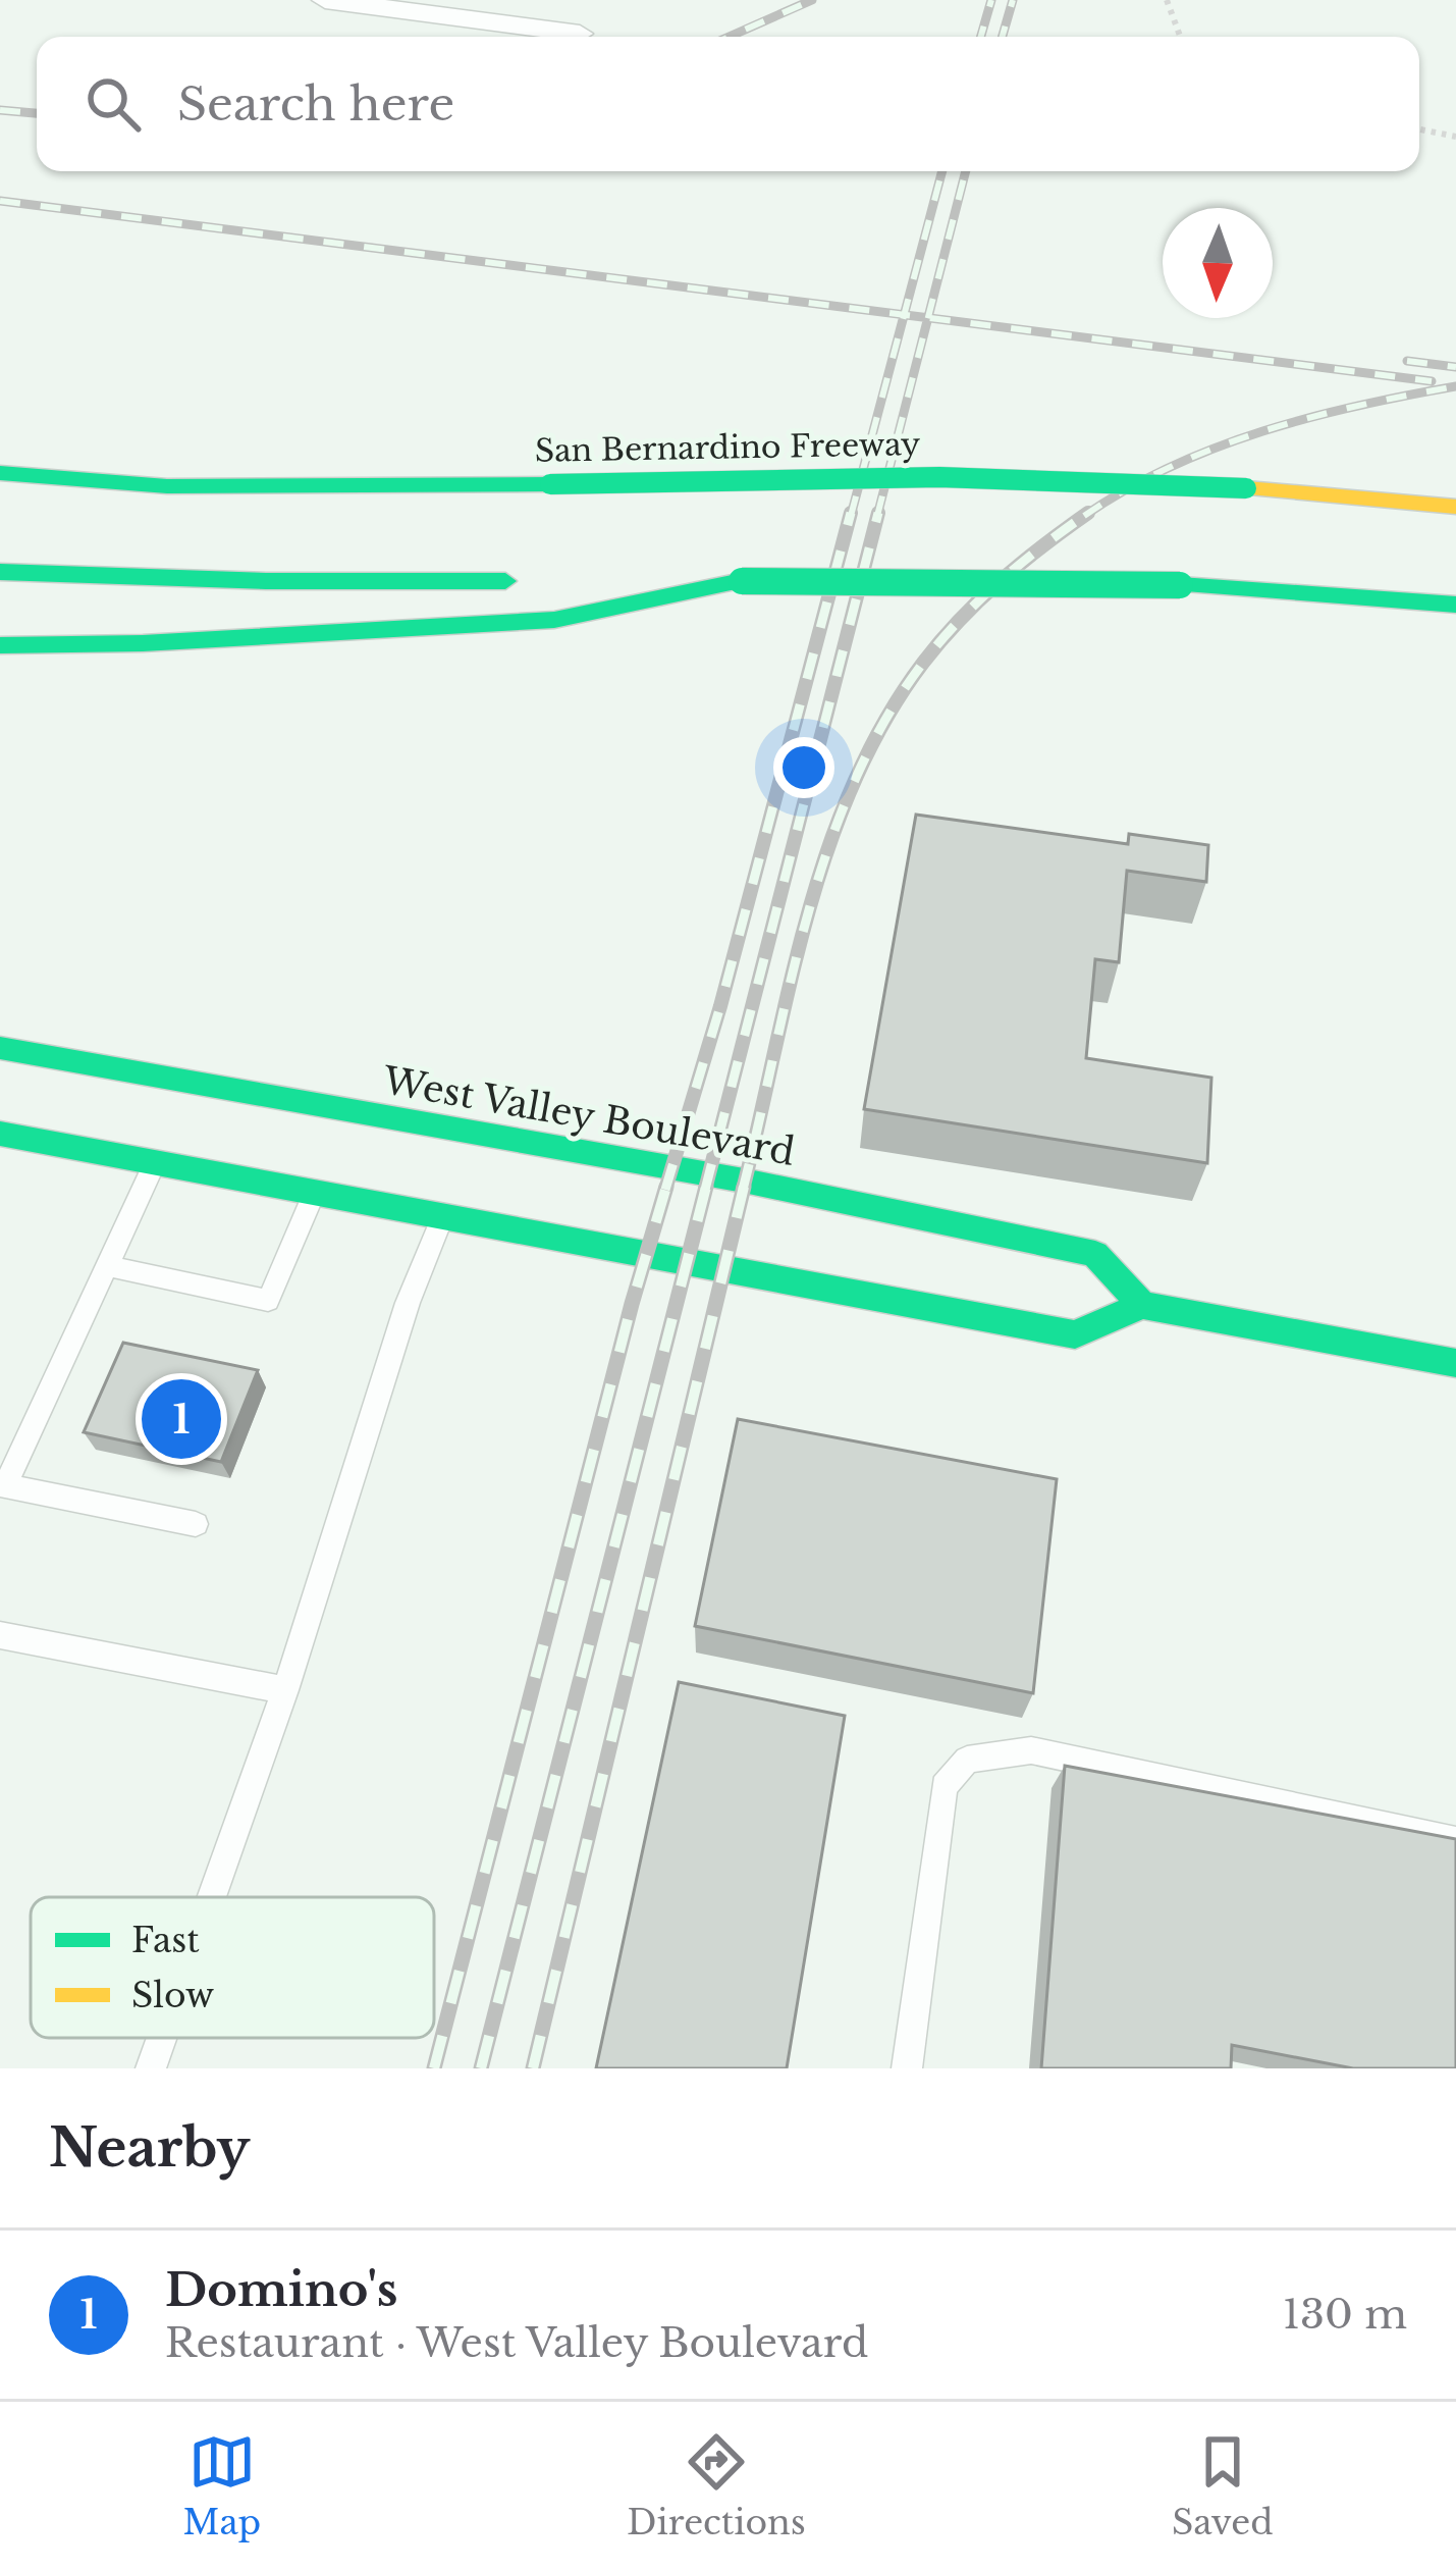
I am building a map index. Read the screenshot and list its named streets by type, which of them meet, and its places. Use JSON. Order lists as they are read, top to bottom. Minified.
{"streets":{"main road":["San Bernardino Freeway","West Valley Boulevard"]},"legend":["Fast","Slow"],"north":"bottom","page":{"search":"Search here","pins":"1","heading":"Nearby","list":[{"mark":"1","name":"Domino's","note":"Restaurant · West Valley Boulevard","value":"130 m"}],"nav":["Map","Directions","Saved"]}}
